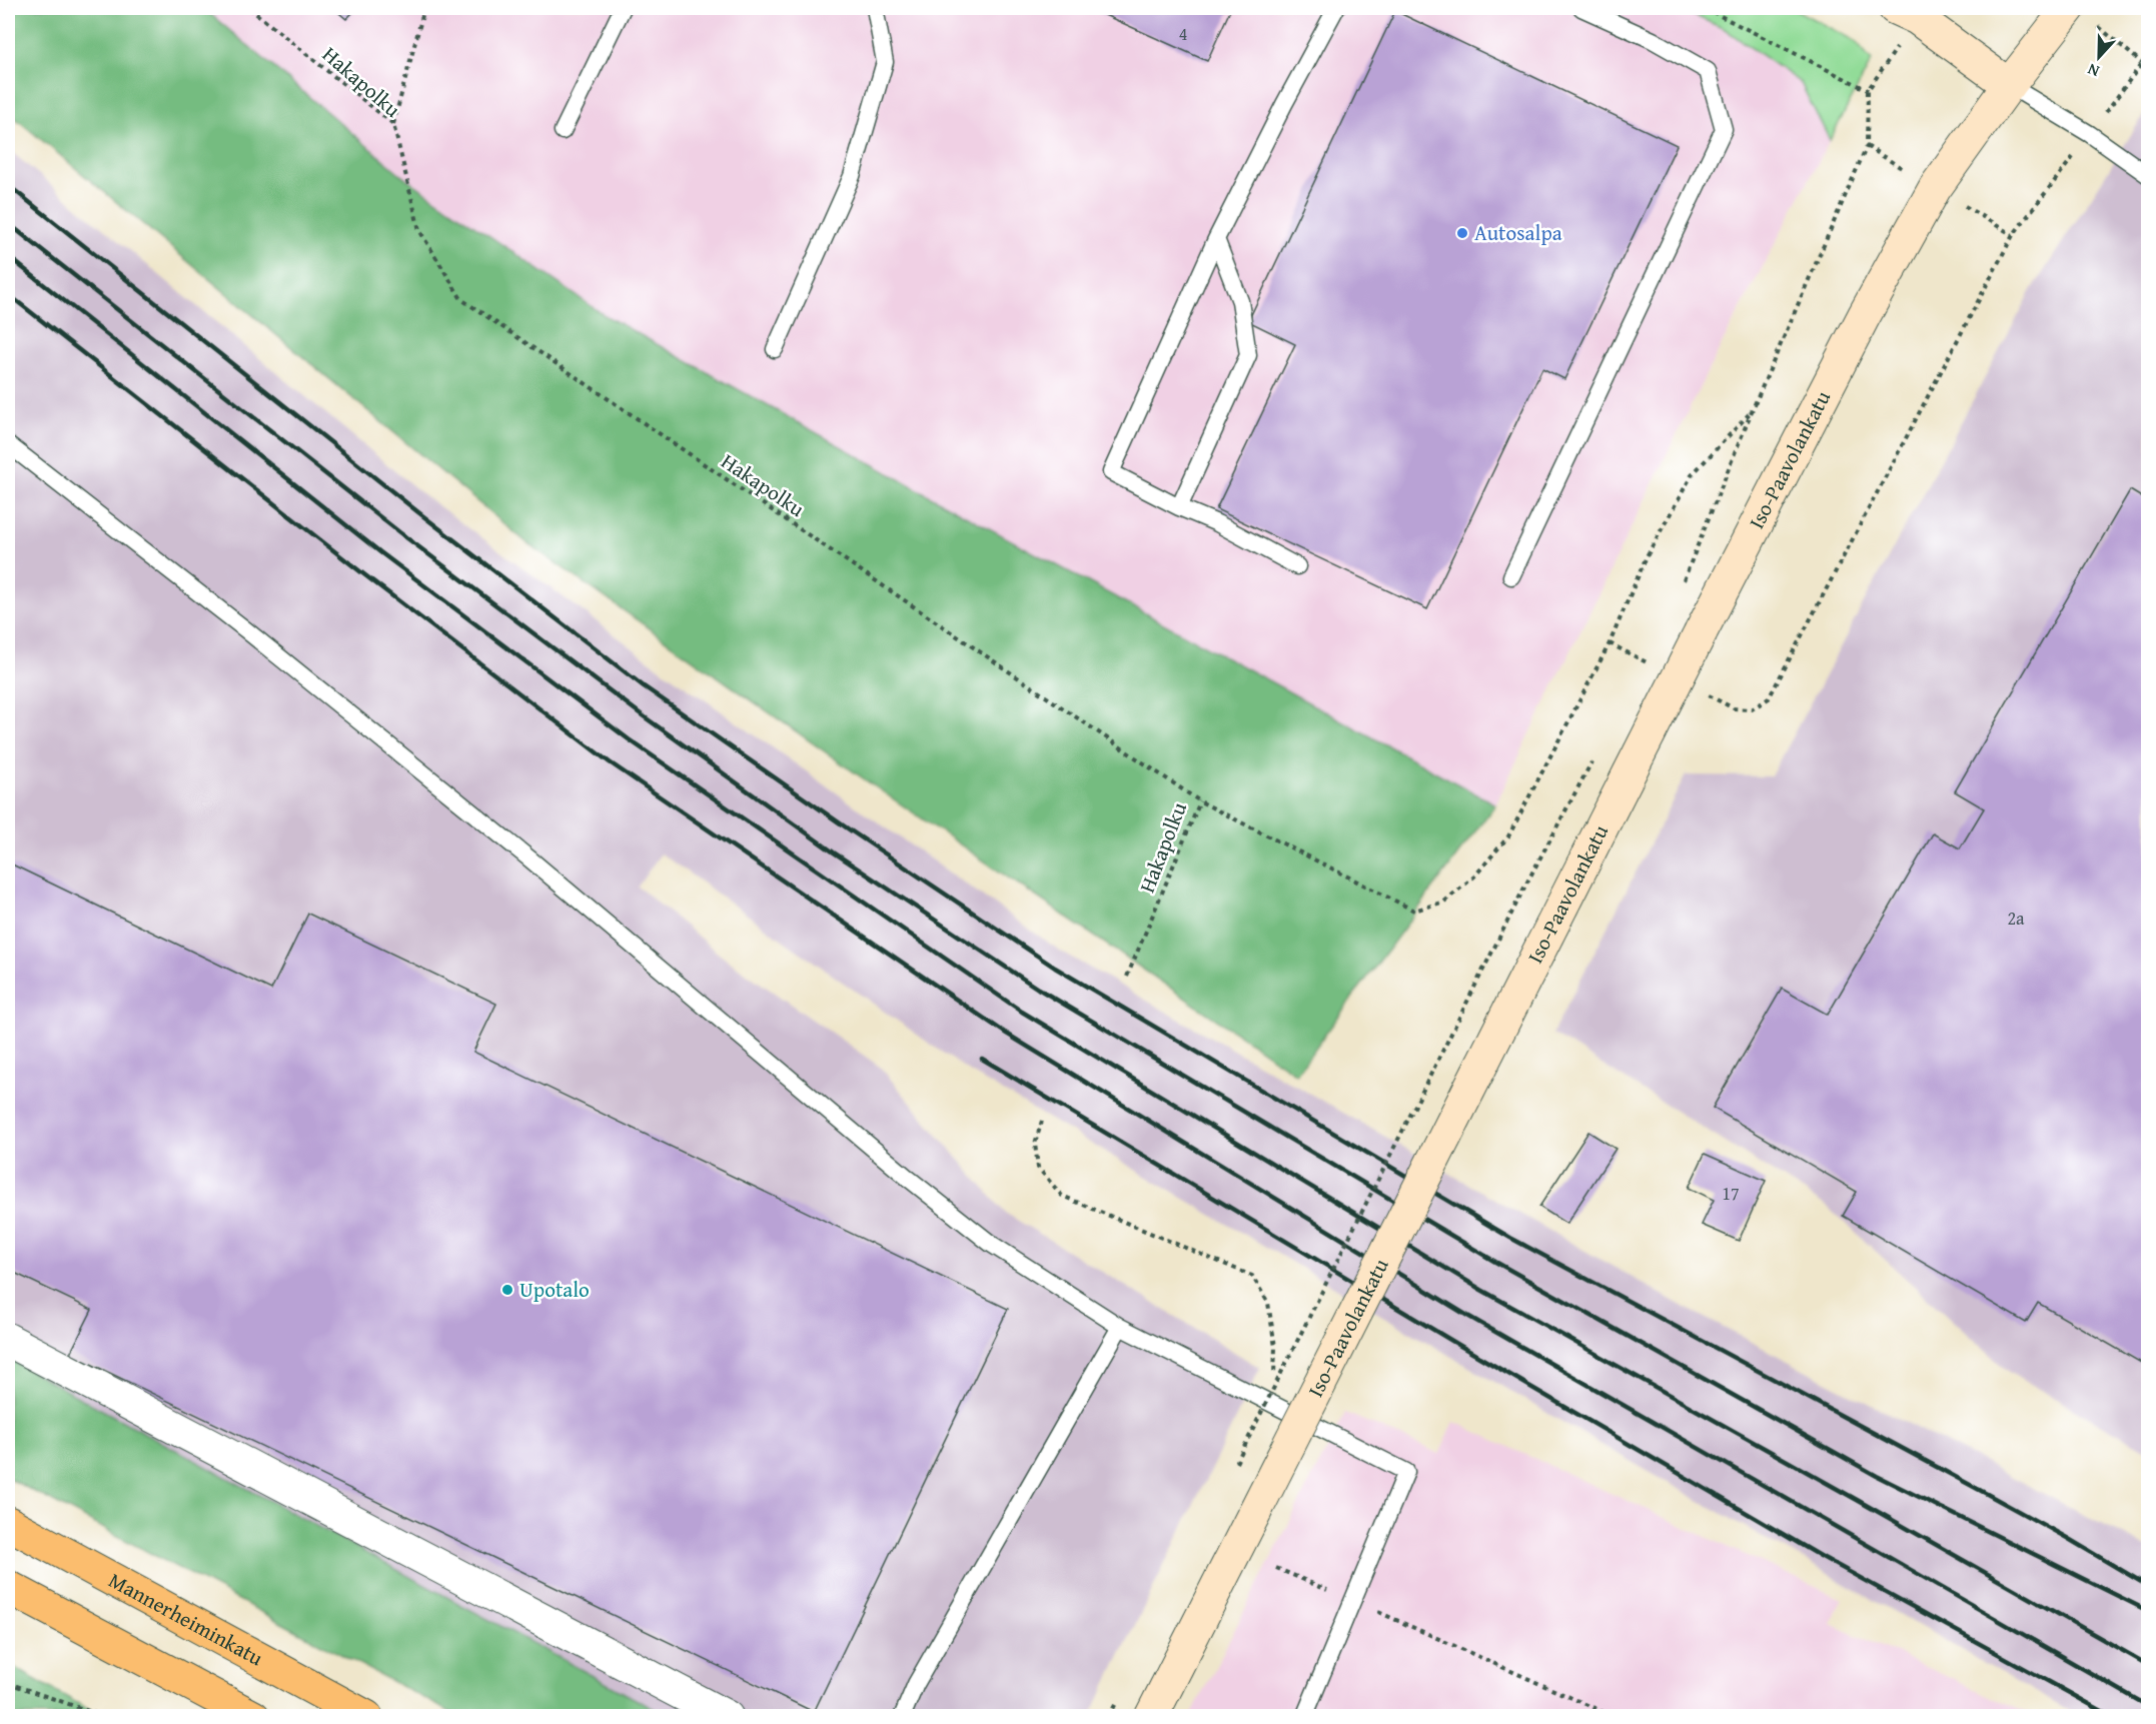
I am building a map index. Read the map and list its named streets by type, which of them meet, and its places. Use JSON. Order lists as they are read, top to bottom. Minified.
{"streets":{"main road":["Iso-Paavolankatu","Mannerheiminkatu"],"path":["Hakapolku"]},"places":["Autosalpa","Upotalo"],"house_numbers":["4","2a","17"],"north":"bottom"}
